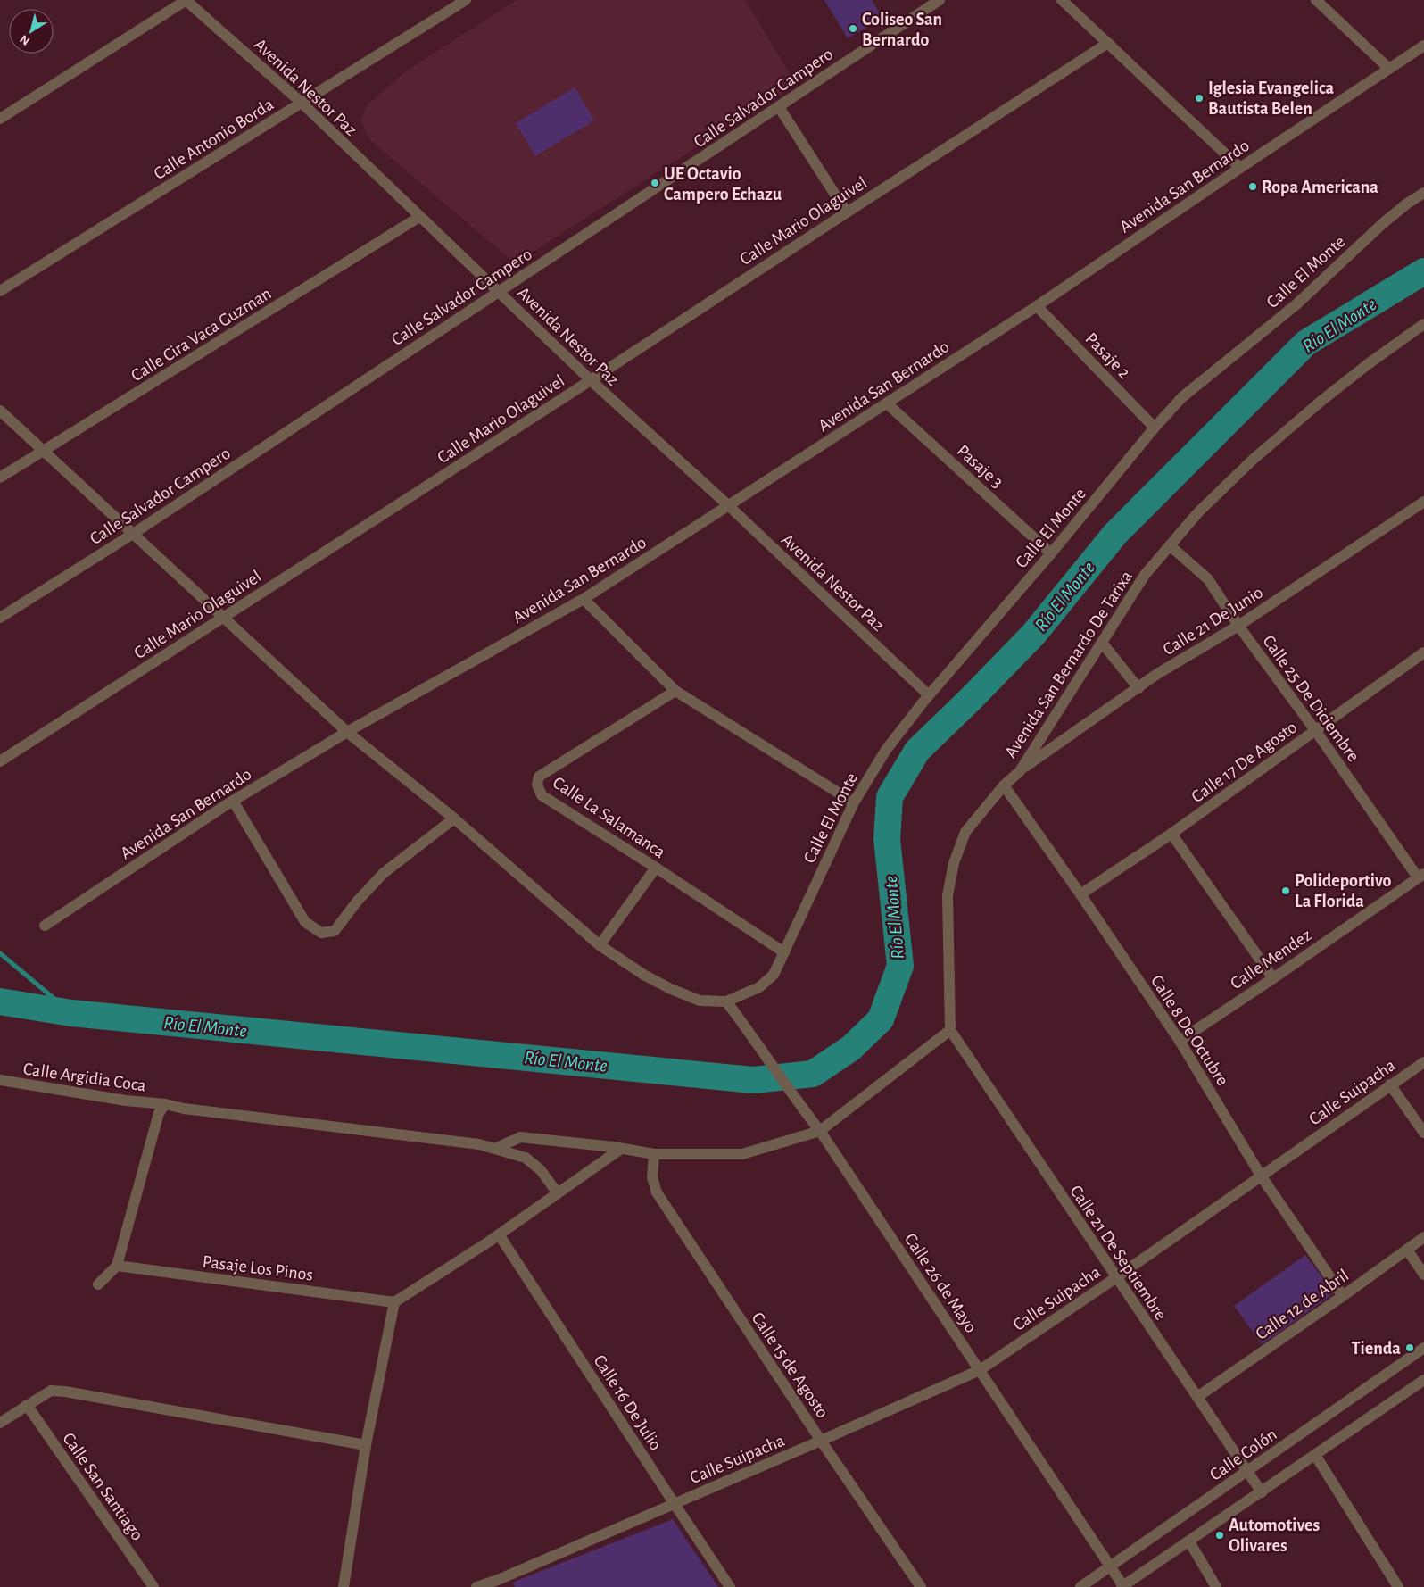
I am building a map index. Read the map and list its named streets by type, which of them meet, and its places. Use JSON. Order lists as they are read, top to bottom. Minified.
{"streets":{"street":["Avenida Nestor Paz","Calle Salvador Campero","Calle Antonio Borda","Avenida San Bernardo","Calle Mario Olaguivel","Calle El Monte","Calle Cira Vaca Guzman","Pasaje 2","Pasaje 3","Calle 21 De Junio","Avenida San Bernardo De Tarixa","Calle 25 De Diciembre","Calle 17 De Agosto","Calle La Salamanca","Calle Mendez","Calle 8 De Octubre","Calle Argidia Coca","Calle Suipacha","Calle 21 De Septiembre","Pasaje Los Pinos","Calle 26 de Mayo","Calle 12 de Abril","Calle 15 de Agosto","Calle 16 De Julio","Calle Colón","Calle San Santiago"]},"crossings":[["Avenida Nestor Paz","Calle Salvador Campero"],["Avenida Nestor Paz","Calle Antonio Borda"],["Avenida Nestor Paz","Avenida San Bernardo"],["Avenida Nestor Paz","Calle Mario Olaguivel"],["Avenida Nestor Paz","Calle El Monte"],["Avenida Nestor Paz","Calle Cira Vaca Guzman"],["Avenida San Bernardo","Pasaje 2"],["Avenida San Bernardo","Pasaje 3"],["Calle El Monte","Pasaje 2"],["Calle El Monte","Pasaje 3"],["Calle El Monte","Calle La Salamanca"],["Calle 21 De Junio","Avenida San Bernardo De Tarixa"],["Calle 21 De Junio","Calle 25 De Diciembre"],["Avenida San Bernardo De Tarixa","Calle 25 De Diciembre"],["Avenida San Bernardo De Tarixa","Calle 8 De Octubre"],["Avenida San Bernardo De Tarixa","Calle 21 De Septiembre"],["Calle 25 De Diciembre","Calle 17 De Agosto"],["Calle 25 De Diciembre","Calle Mendez"],["Calle 17 De Agosto","Calle 8 De Octubre"],["Calle Mendez","Calle 8 De Octubre"],["Calle 8 De Octubre","Calle Suipacha"],["Calle 8 De Octubre","Calle 12 de Abril"],["Calle Suipacha","Calle 21 De Septiembre"],["Calle Suipacha","Calle 26 de Mayo"],["Calle Suipacha","Calle 15 de Agosto"],["Calle Suipacha","Calle 16 De Julio"],["Calle 21 De Septiembre","Calle 12 de Abril"],["Calle 21 De Septiembre","Calle Colón"],["Calle 26 de Mayo","Calle Colón"]],"water":["Río El Monte"],"places":["Coliseo San Bernardo","Iglesia Evangelica Bautista Belen","UE Octavio Campero Echazu","Ropa Americana","Polideportivo La Florida","Tienda","Automotives Olivares"],"north":"bottom left"}
